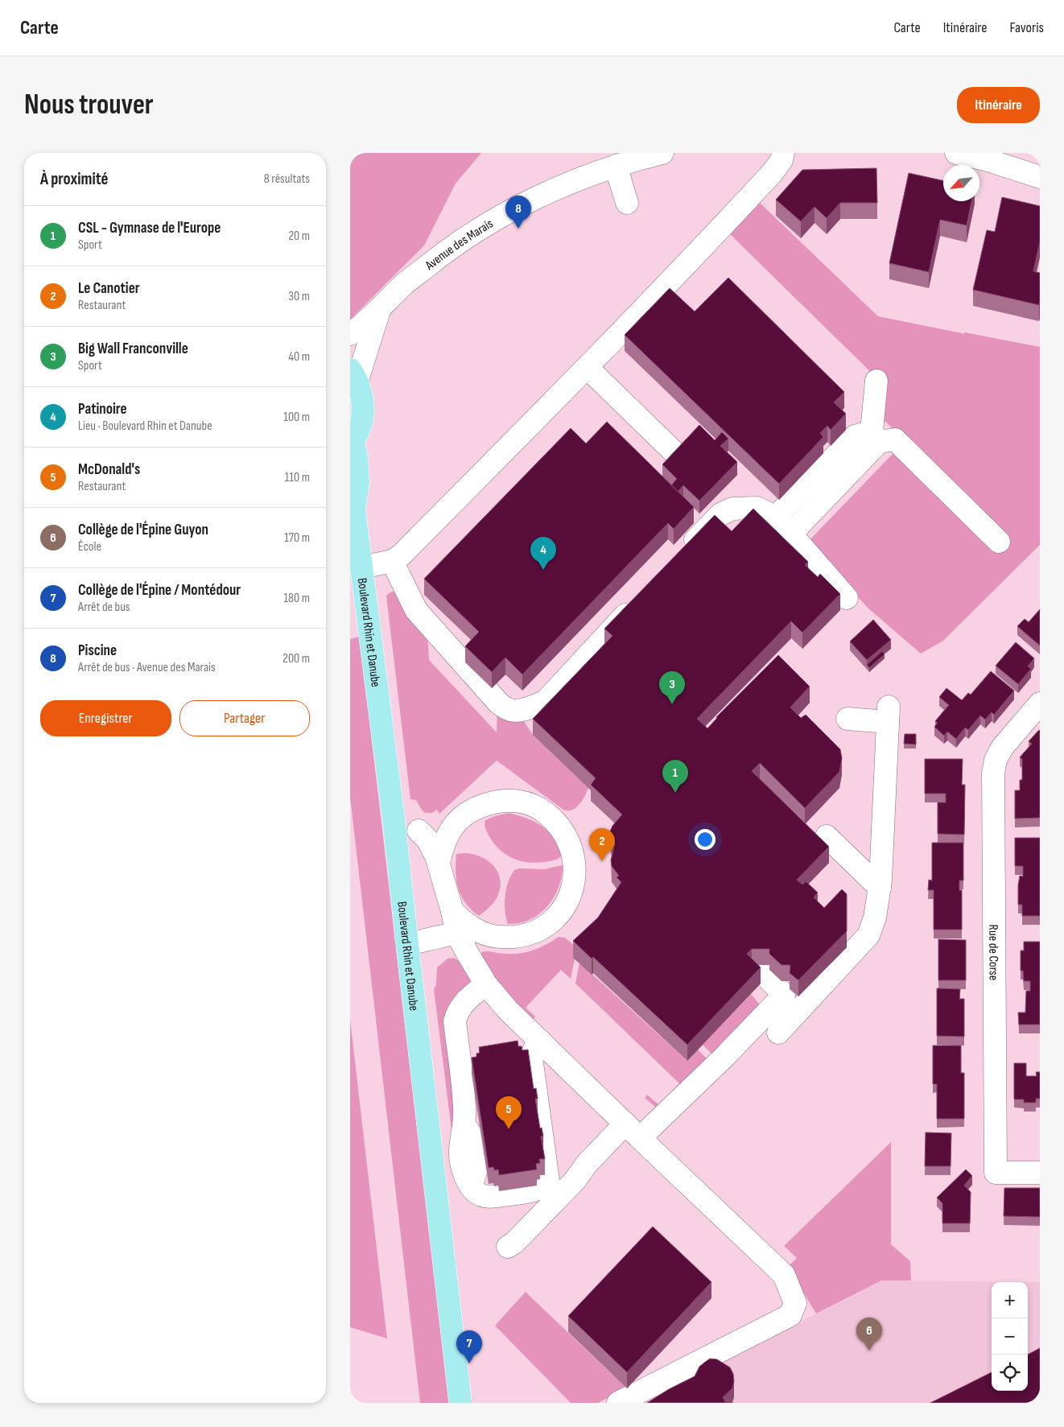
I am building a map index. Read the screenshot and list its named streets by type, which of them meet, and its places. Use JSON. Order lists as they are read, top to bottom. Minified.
{"streets":{"main road":["Boulevard Rhin et Danube"],"street":["Avenue des Marais","Rue de Corse"]},"north":"bottom left","page":{"header":"Carte","nav":["Carte","Itinéraire","Favoris"],"buttons":["Itinéraire",["Enregistrer","Partager"]],"title":"Nous trouver","heading":["À proximité","8 résultats"],"pins":["8","4","3","1","2","5","6","7"],"list":[{"mark":"1","name":"CSL - Gymnase de l'Europe","note":"Sport","value":"20 m"},{"mark":"2","name":"Le Canotier","note":"Restaurant","value":"30 m"},{"mark":"3","name":"Big Wall Franconville","note":"Sport","value":"40 m"},{"mark":"4","name":"Patinoire","note":"Lieu · Boulevard Rhin et Danube","value":"100 m"},{"mark":"5","name":"McDonald's","note":"Restaurant","value":"110 m"},{"mark":"6","name":"Collège de l'Épine Guyon","note":"École","value":"170 m"},{"mark":"7","name":"Collège de l'Épine / Montédour","note":"Arrêt de bus","value":"180 m"},{"mark":"8","name":"Piscine","note":"Arrêt de bus · Avenue des Marais","value":"200 m"}],"map_buttons":["+","−"]}}
